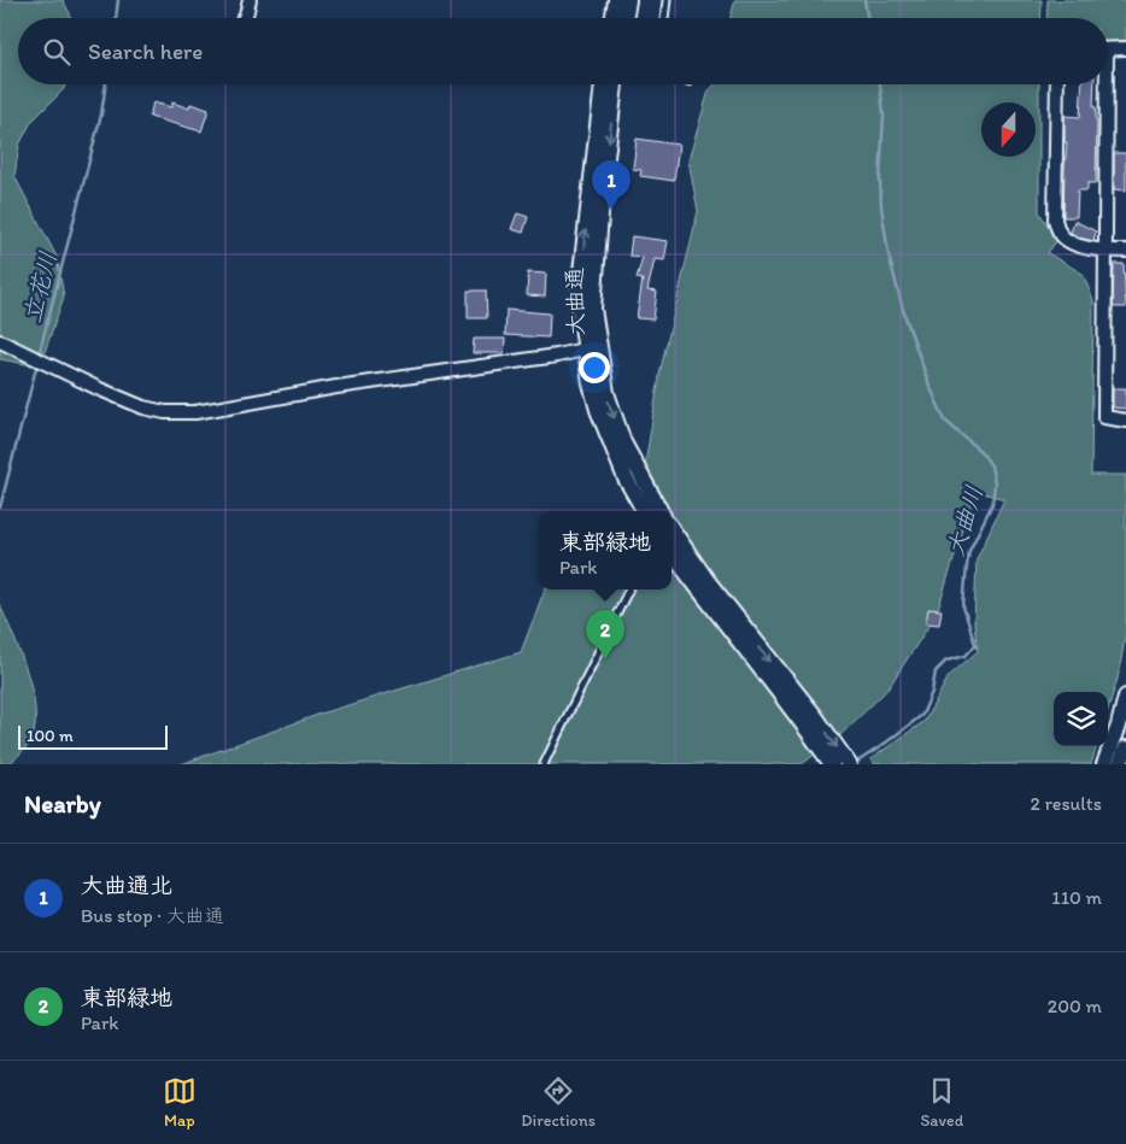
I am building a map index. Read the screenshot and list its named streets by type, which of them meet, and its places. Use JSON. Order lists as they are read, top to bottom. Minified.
{"streets":{"street":["大曲通"]},"water":["立花川","大曲川"],"scale_bar":"100 m","north":"bottom","page":{"search":"Search here","pins":["1","2"],"popup":["東部緑地","Park"],"scale":"100 m","heading":["Nearby","2 results"],"list":[{"mark":"1","name":"大曲通北","note":"Bus stop · 大曲通","value":"110 m"},{"mark":"2","name":"東部緑地","note":"Park","value":"200 m"}],"nav":["Map","Directions","Saved"]}}
